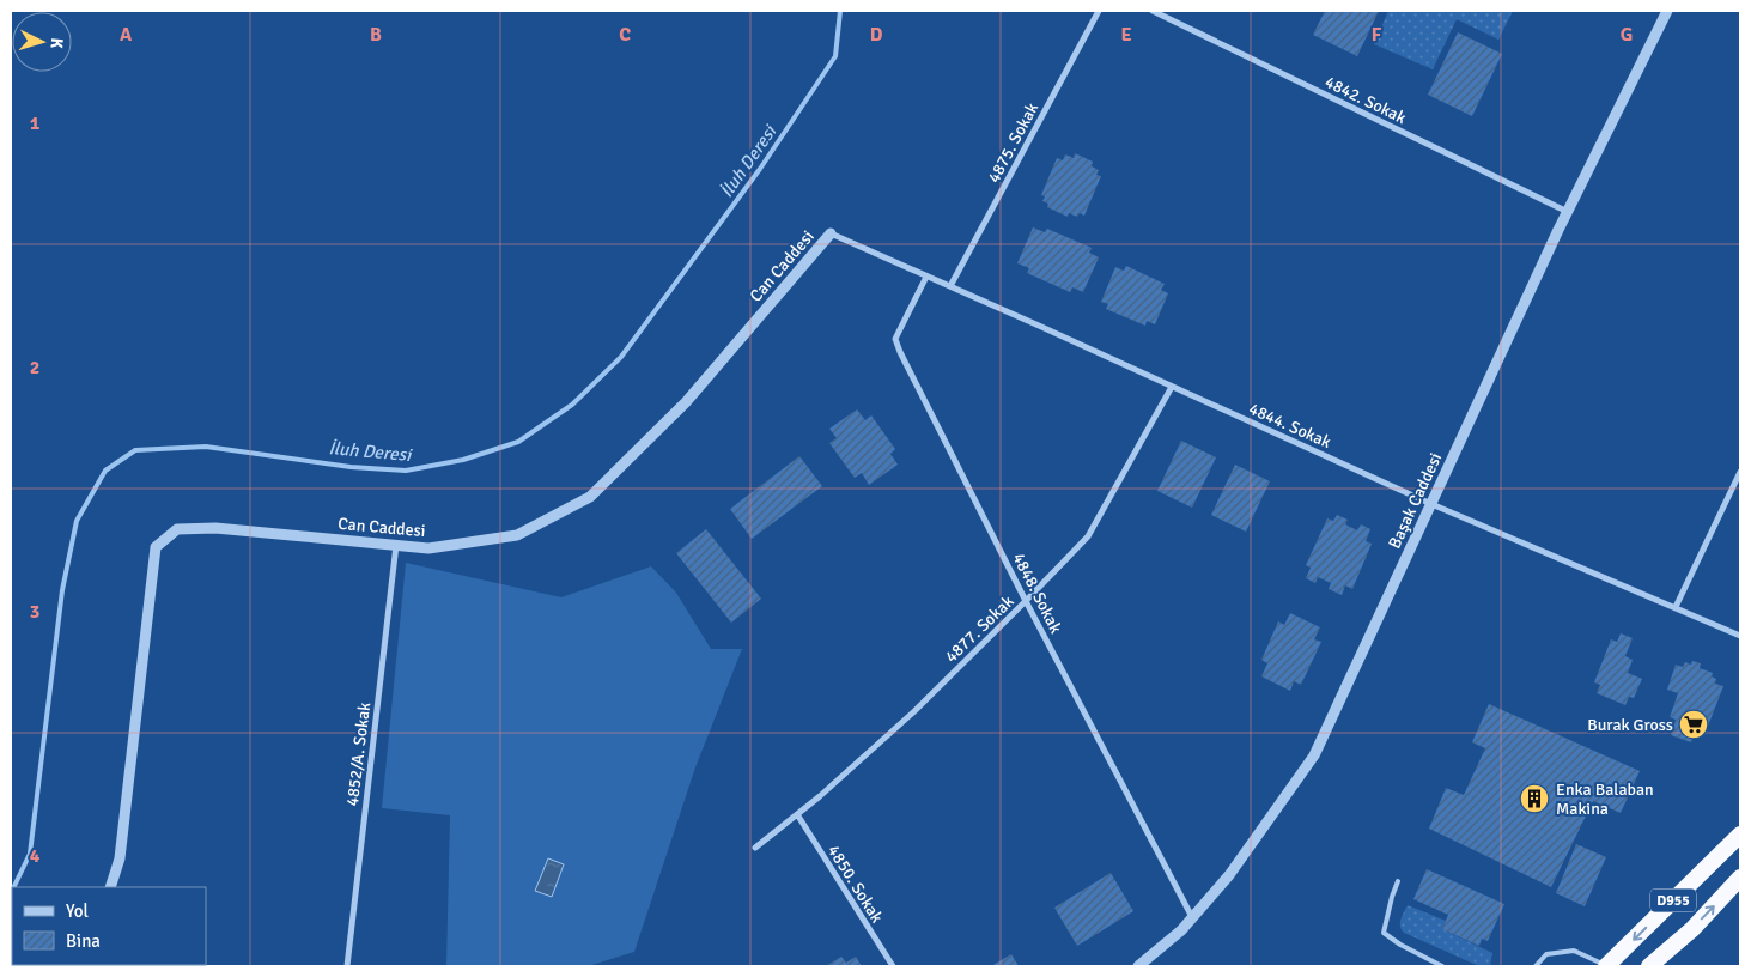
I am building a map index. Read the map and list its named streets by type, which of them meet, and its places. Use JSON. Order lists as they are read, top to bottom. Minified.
{"streets":{"highway":["D955"],"street":["4842. Sokak","4875. Sokak","Can Caddesi","4844. Sokak","Başak Caddesi","4848. Sokak","4877. Sokak","4852/A. Sokak","4850. Sokak"]},"crossings":[["4842. Sokak","Başak Caddesi"],["4875. Sokak","4844. Sokak"],["Can Caddesi","4844. Sokak"],["Can Caddesi","4852/A. Sokak"],["4844. Sokak","Başak Caddesi"],["4844. Sokak","4848. Sokak"],["4844. Sokak","4877. Sokak"],["Başak Caddesi","4848. Sokak"],["4848. Sokak","4877. Sokak"],["4877. Sokak","4850. Sokak"]],"water":["İluh Deresi"],"places":{"supermarket":["Burak Gross"],"building":["Enka Balaban Makina"]},"legend":["Yol","Bina"],"north":"right","grid":{"columns":["A","B","C","D","E","F","G"],"rows":["1","2","3","4"]}}
